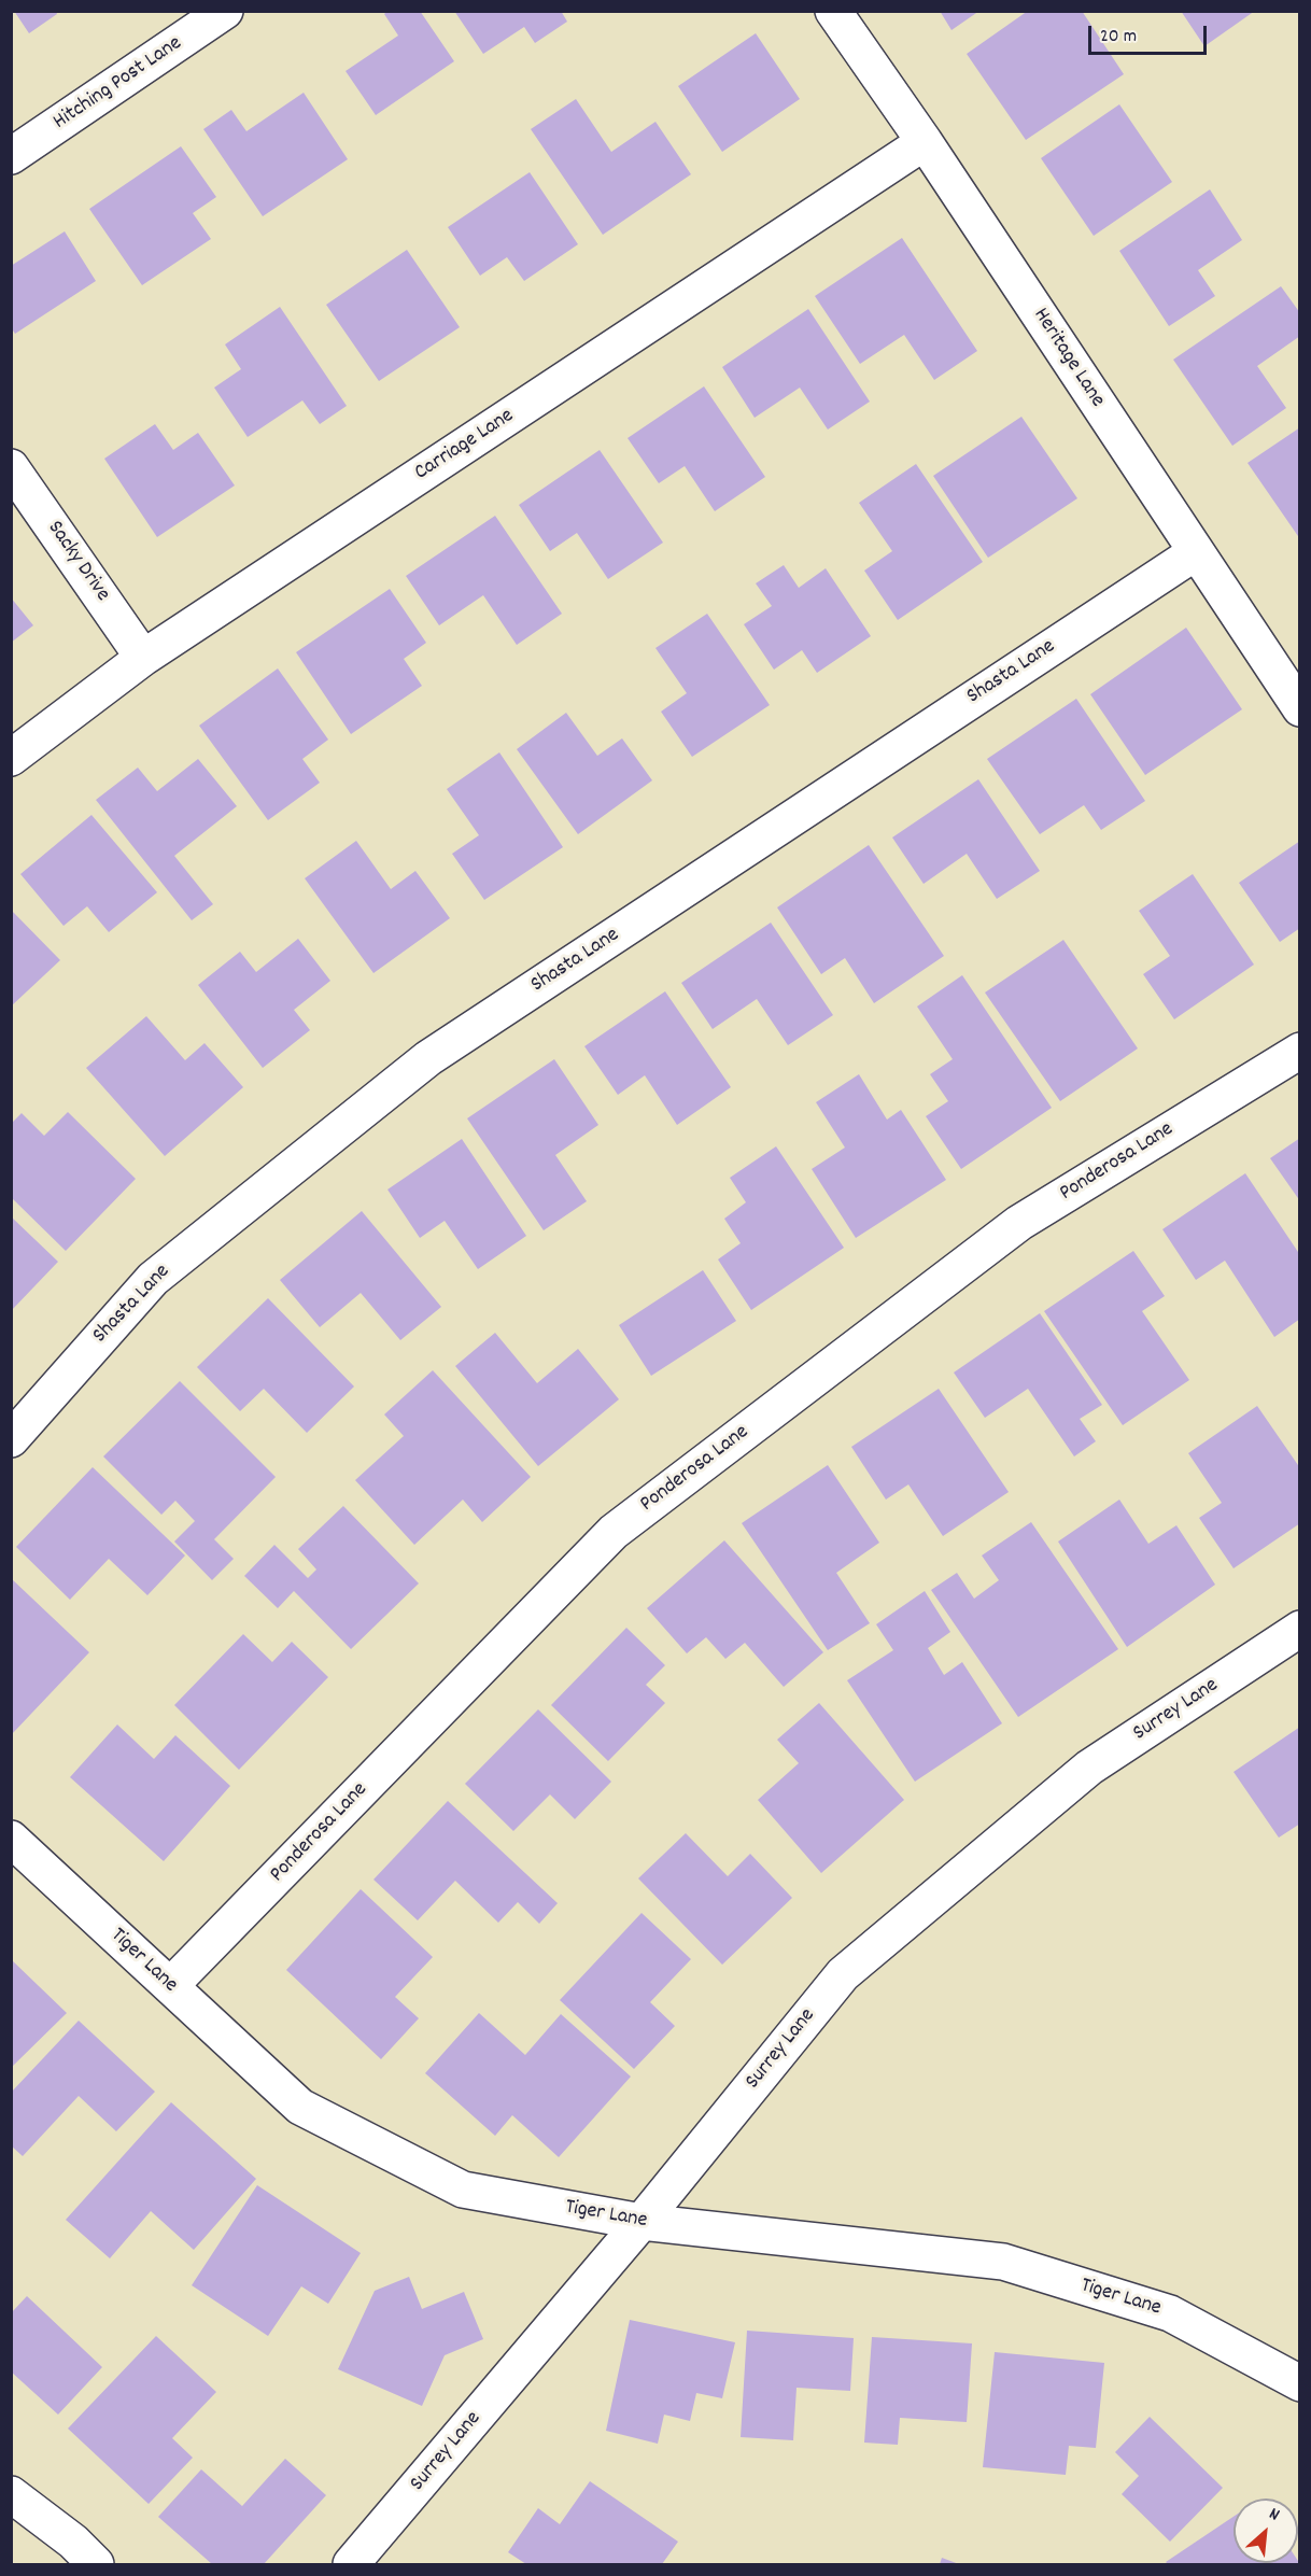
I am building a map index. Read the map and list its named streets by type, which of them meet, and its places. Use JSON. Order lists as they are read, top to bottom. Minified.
{"streets":{"street":["Hitching Post Lane","Heritage Lane","Carriage Lane","Sacky Drive","Shasta Lane","Ponderosa Lane","Surrey Lane","Tiger Lane"]},"crossings":[["Heritage Lane","Carriage Lane"],["Heritage Lane","Shasta Lane"],["Carriage Lane","Sacky Drive"],["Ponderosa Lane","Tiger Lane"],["Surrey Lane","Tiger Lane"]],"scale_bar":"20 m","north":"top right"}
